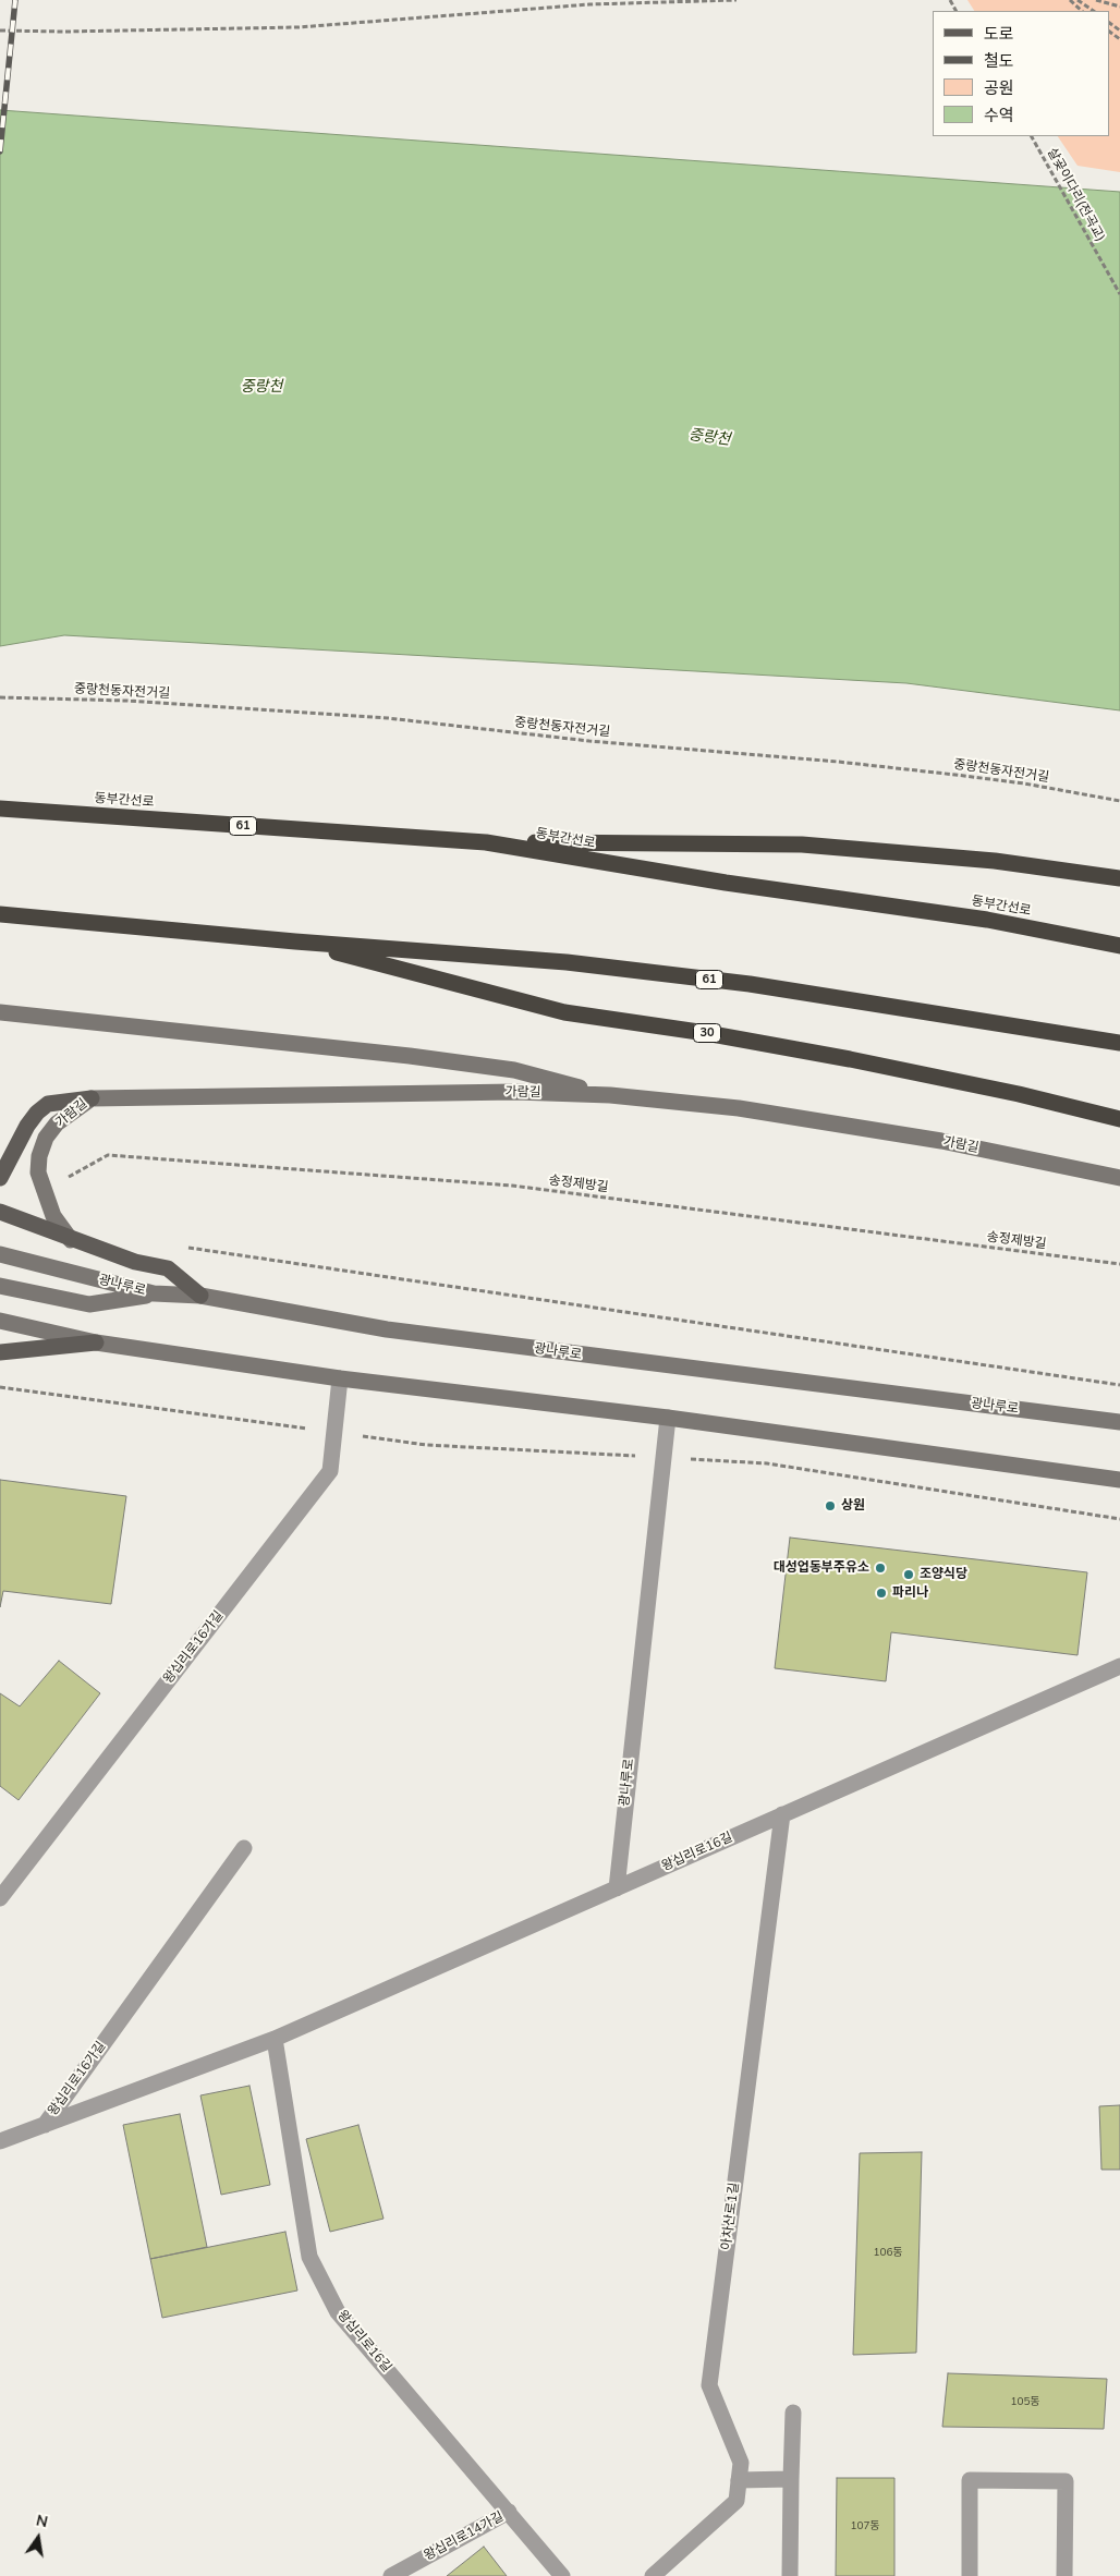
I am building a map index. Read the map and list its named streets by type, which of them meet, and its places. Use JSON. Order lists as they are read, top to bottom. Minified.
{"streets":{"highway":["동부간선로","61","30"],"main road":["가람길","광나루로"],"street":["왕십리로16가길","왕십리로16길","아차산로1길","왕십리로14가길"],"path":["살곶이다리(전곡교)","중랑천동자전거길","송정제방길"]},"crossings":[["61","30"],["가람길","송정제방길"],["광나루로","왕십리로16길"],["왕십리로16가길","왕십리로16길"],["왕십리로16길","아차산로1길"],["왕십리로16길","왕십리로14가길"]],"water":["중랑천"],"places":["상원","대성업동부주유소","조양식당","파리나"],"house_numbers":["106동","105동","107동"],"legend":["도로","철도","공원","수역"],"north":"top"}
